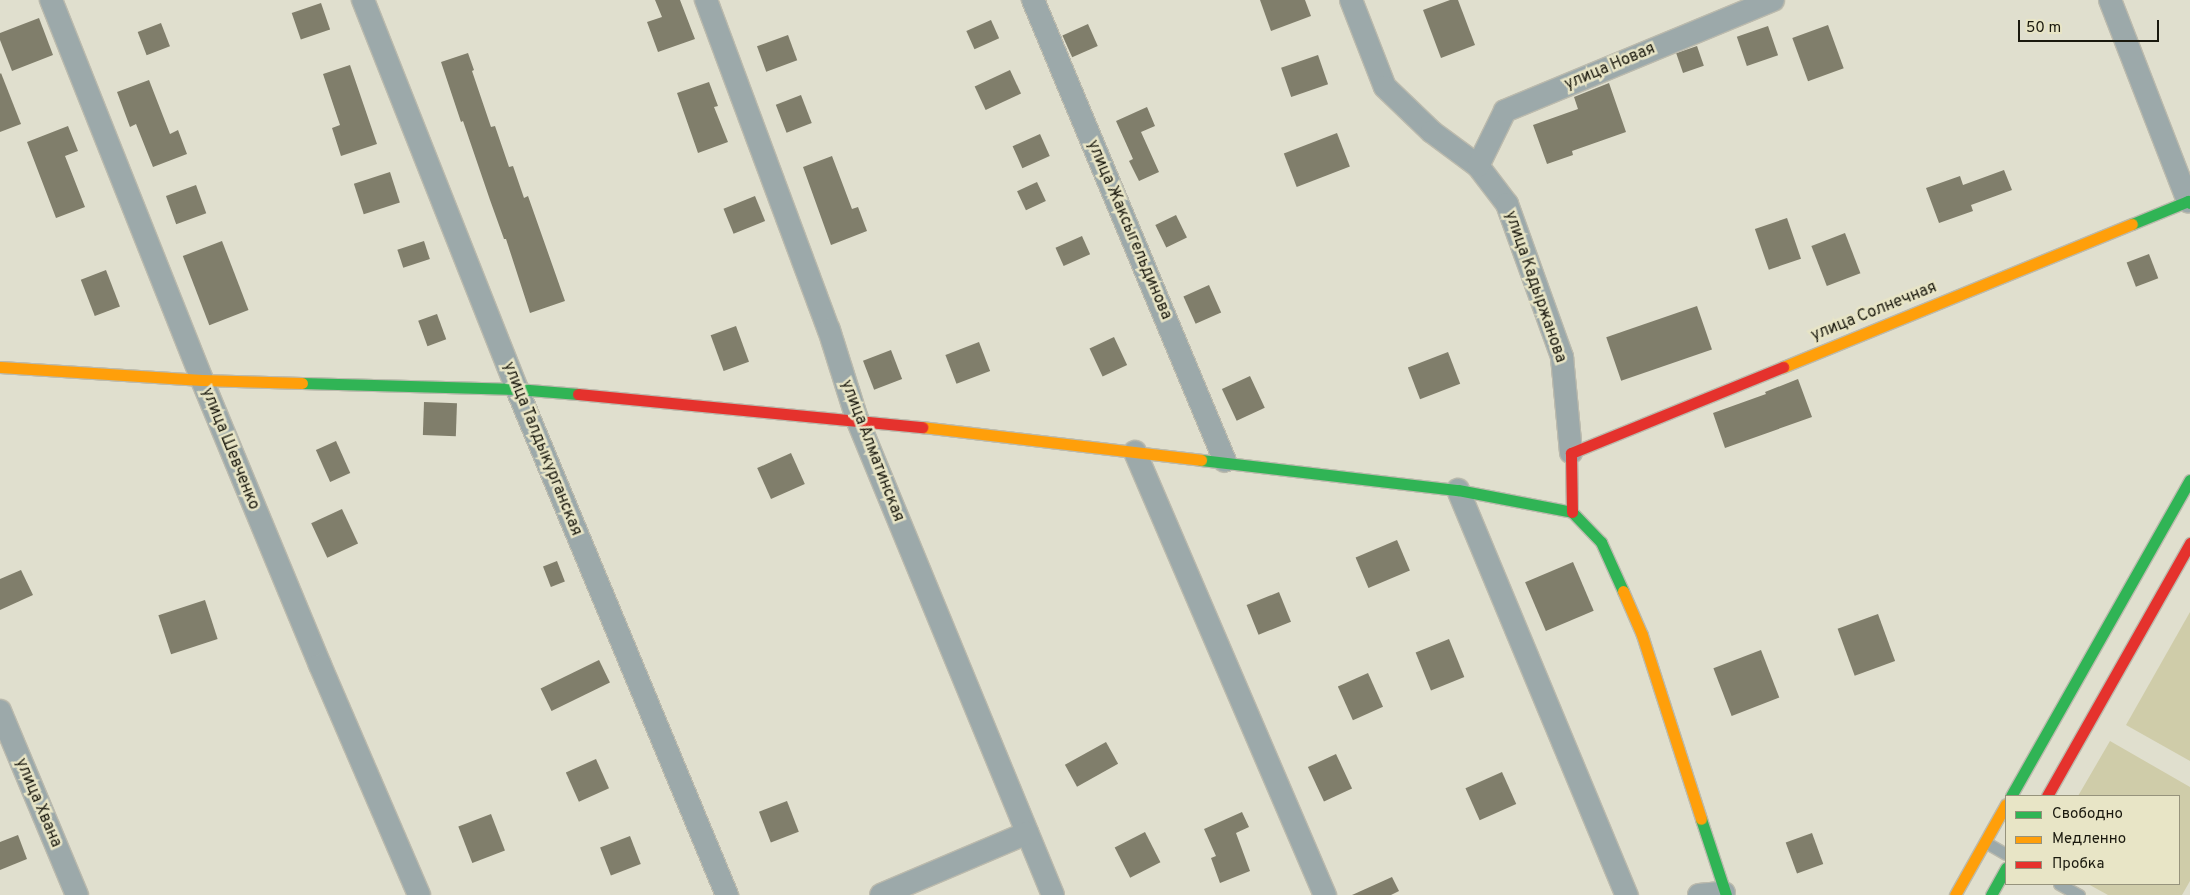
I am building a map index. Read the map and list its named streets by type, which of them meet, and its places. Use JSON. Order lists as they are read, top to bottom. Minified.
{"streets":{"street":["улица Новая","улица Жаксыгельдинова","улица Кадыржанова","улица Солнечная","улица Шевченко","улица Талдыкурганская","улица Алматинская","улица Хвана"]},"crossings":[["улица Новая","улица Кадыржанова"],["улица Кадыржанова","улица Солнечная"]],"legend":["Свободно","Медленно","Пробка"],"scale_bar":"50 m"}
